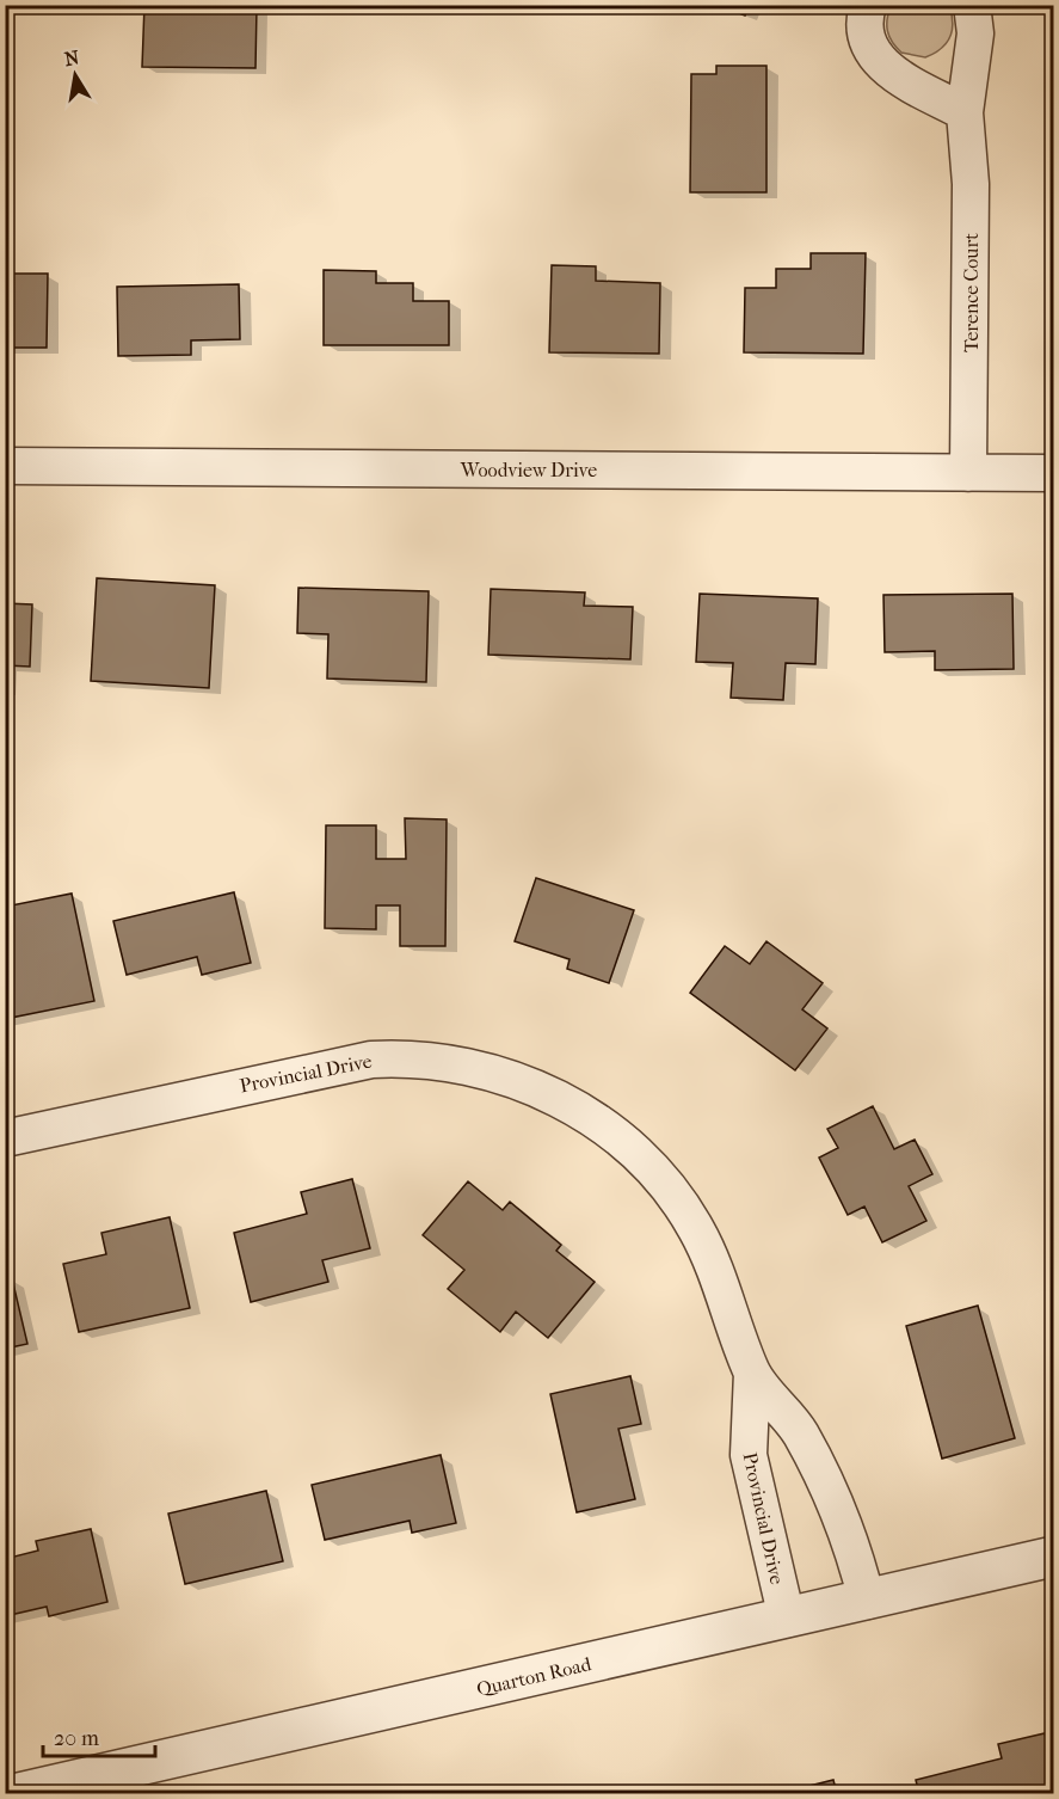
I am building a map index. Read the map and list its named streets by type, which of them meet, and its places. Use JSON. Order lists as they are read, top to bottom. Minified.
{"streets":{"street":["Terence Court","Woodview Drive","Provincial Drive","Quarton Road"]},"crossings":[["Terence Court","Woodview Drive"],["Provincial Drive","Quarton Road"]],"scale_bar":"20 m","north":"top"}
